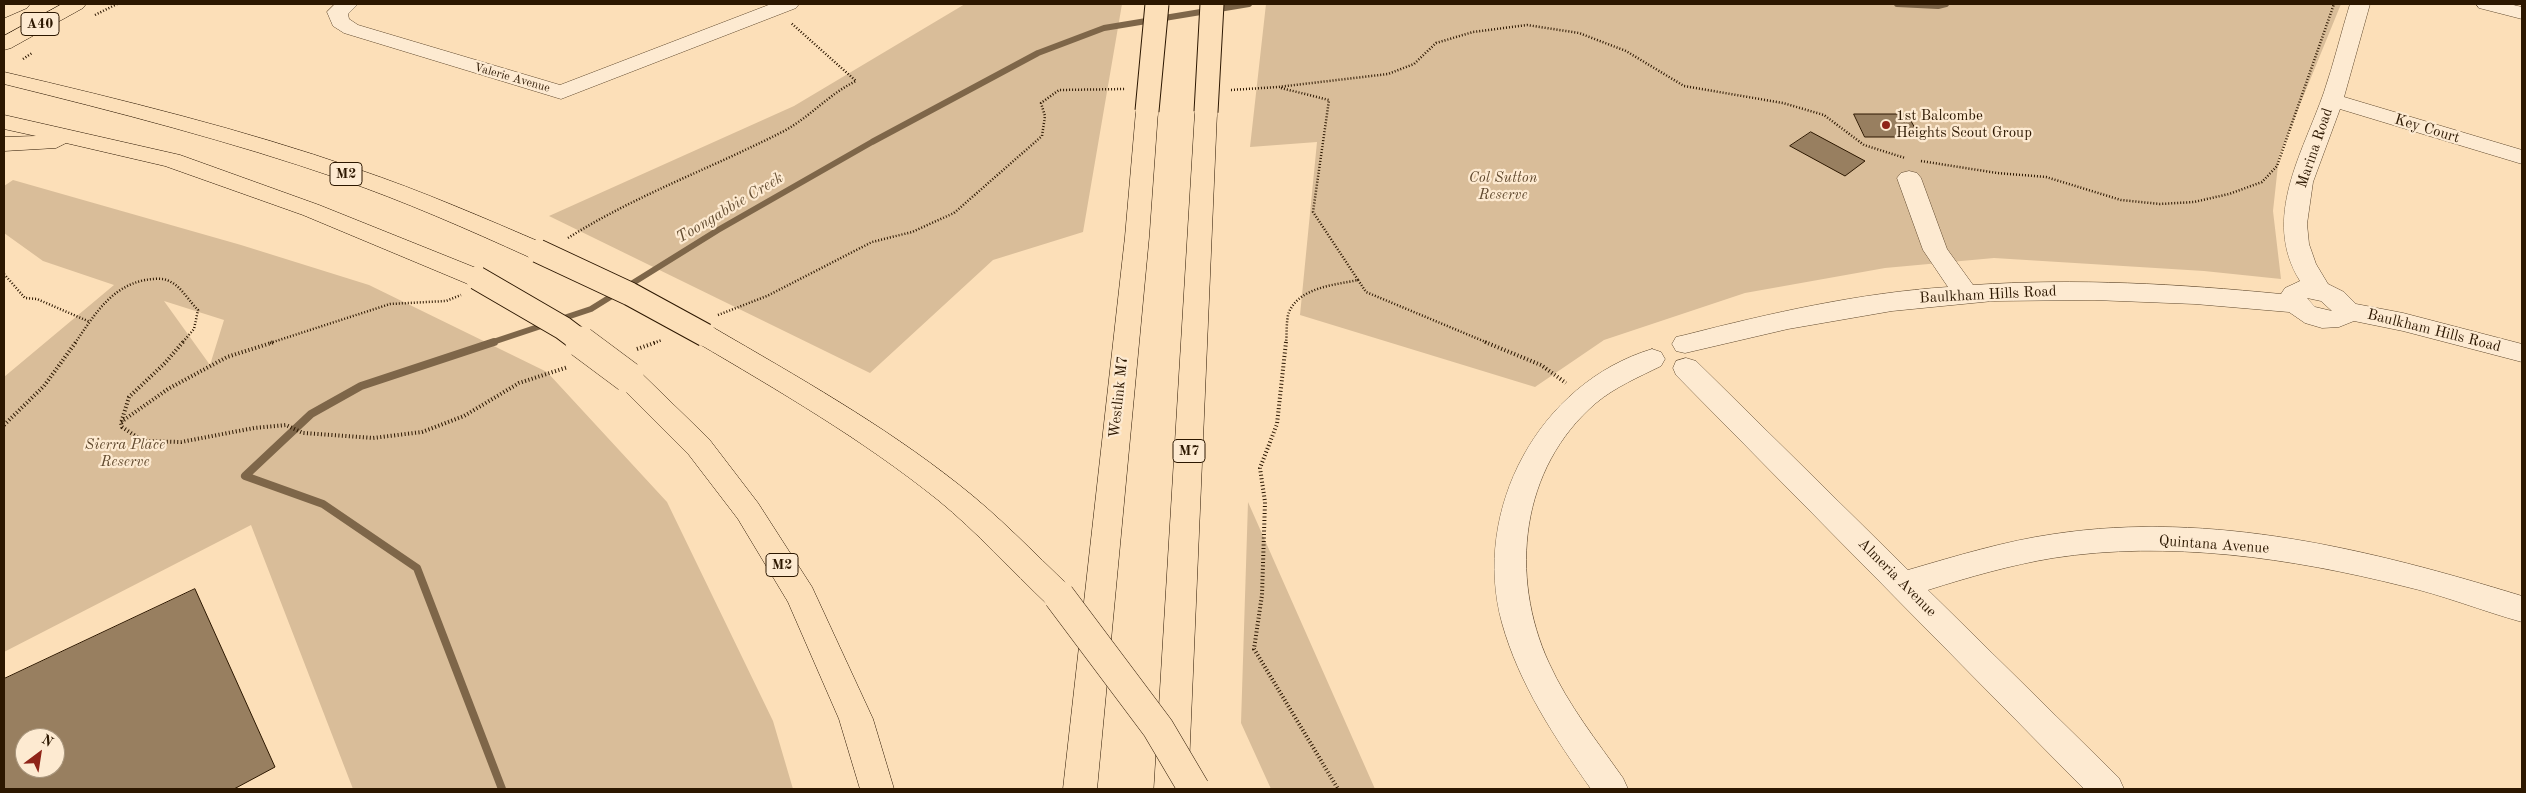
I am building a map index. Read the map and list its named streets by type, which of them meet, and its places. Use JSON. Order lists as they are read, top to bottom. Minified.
{"streets":{"highway":["A40","M2","Westlink M7","M7"],"street":["Valerie Avenue","Key Court","Marina Road","Baulkham Hills Road","Quintana Avenue","Almeria Avenue"]},"crossings":[["Key Court","Marina Road"],["Baulkham Hills Road","Almeria Avenue"],["Quintana Avenue","Almeria Avenue"]],"water":["Toongabbie Creek"],"parks":["Col Sutton Reserve","Sierra Place Reserve"],"places":["1st Balcombe Heights Scout Group"],"north":"top right"}
